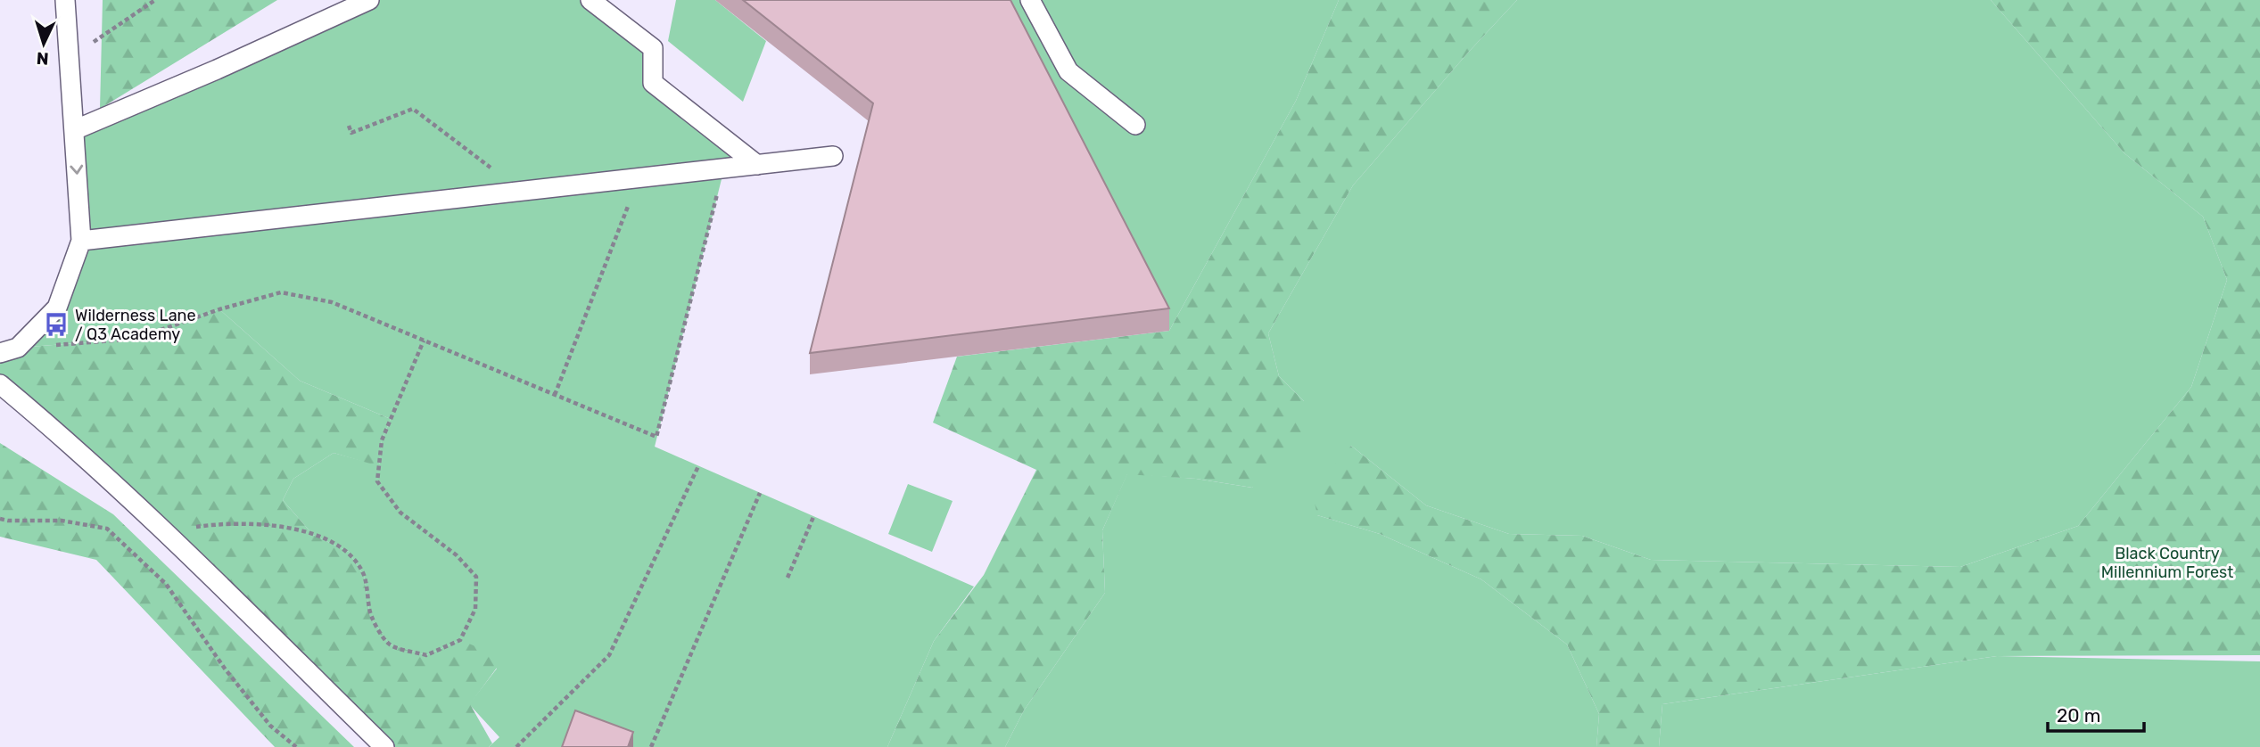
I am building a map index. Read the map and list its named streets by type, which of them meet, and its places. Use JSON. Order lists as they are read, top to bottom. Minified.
{"parks":["Black Country Millennium Forest"],"places":{"bus stop":["Wilderness Lane / Q3 Academy"]},"scale_bar":"20 m","north":"bottom"}
